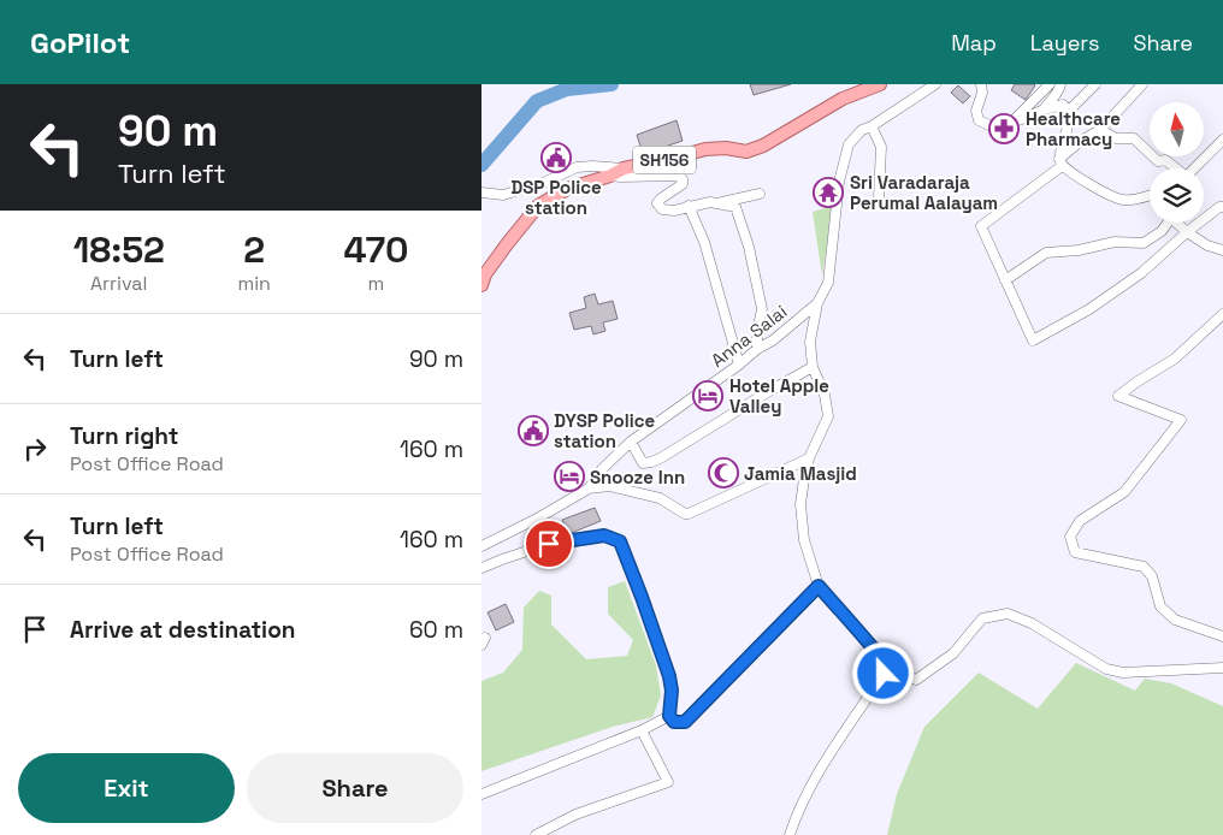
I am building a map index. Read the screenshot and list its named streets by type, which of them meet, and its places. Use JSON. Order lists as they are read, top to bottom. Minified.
{"streets":{"main road":["SH156"],"street":["Anna Salai"]},"places":{"pharmacy":["Healthcare Pharmacy"],"public building":["DSP Police station","DYSP Police station"],"temple":["Sri Varadaraja Perumal Aalayam"],"hotel":["Hotel Apple Valley","Snooze Inn"],"mosque":["Jamia Masjid"]},"north":"top","page":{"header":"GoPilot","nav":["Map","Layers","Share"],"turn":["90 m","Turn left"],"eta":["18:52","Arrival","2","min","470","m"],"list":[{"name":"Turn left","value":"90 m"},{"name":"Turn right","note":"Post Office Road","value":"160 m"},{"name":"Turn left","note":"Post Office Road","value":"160 m"},{"name":"Arrive at destination","value":"60 m"}],"buttons":["Exit","Share"]}}
